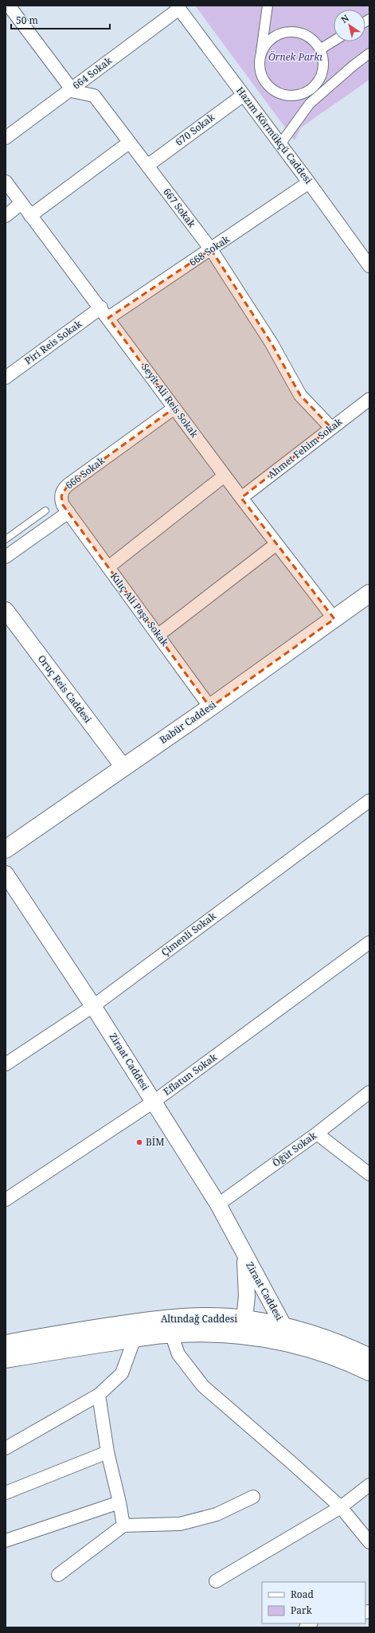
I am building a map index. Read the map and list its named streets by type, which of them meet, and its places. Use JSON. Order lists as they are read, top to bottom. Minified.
{"streets":{"main road":["Babür Caddesi","Altındağ Caddesi"],"street":["664 Sokak","670 Sokak","Hazım Körmükçü Caddesi","667 Sokak","668 Sokak","Piri Reis Sokak","Seyit Ali Reis Sokak","Ahmet Fehim Sokak","666 Sokak","Kılıç Ali Paşa Sokak","Oruç Reis Caddesi","Çimenli Sokak","Ziraat Caddesi","Eflatun Sokak","Öğüt Sokak"]},"crossings":[["664 Sokak","Hazım Körmükçü Caddesi"],["664 Sokak","667 Sokak"],["670 Sokak","Hazım Körmükçü Caddesi"],["670 Sokak","667 Sokak"],["Hazım Körmükçü Caddesi","668 Sokak"],["667 Sokak","668 Sokak"],["667 Sokak","Ahmet Fehim Sokak"],["668 Sokak","Piri Reis Sokak"],["668 Sokak","Seyit Ali Reis Sokak"],["Piri Reis Sokak","Seyit Ali Reis Sokak"],["Seyit Ali Reis Sokak","Ahmet Fehim Sokak"],["Seyit Ali Reis Sokak","666 Sokak"],["Seyit Ali Reis Sokak","Babür Caddesi"],["666 Sokak","Kılıç Ali Paşa Sokak"],["Kılıç Ali Paşa Sokak","Babür Caddesi"],["Oruç Reis Caddesi","Babür Caddesi"],["Çimenli Sokak","Ziraat Caddesi"],["Ziraat Caddesi","Eflatun Sokak"],["Ziraat Caddesi","Öğüt Sokak"],["Ziraat Caddesi","Altındağ Caddesi"]],"parks":["Örnek Parkı"],"places":["BİM"],"legend":["Road","Park"],"scale_bar":"50 m","north":"top left"}
